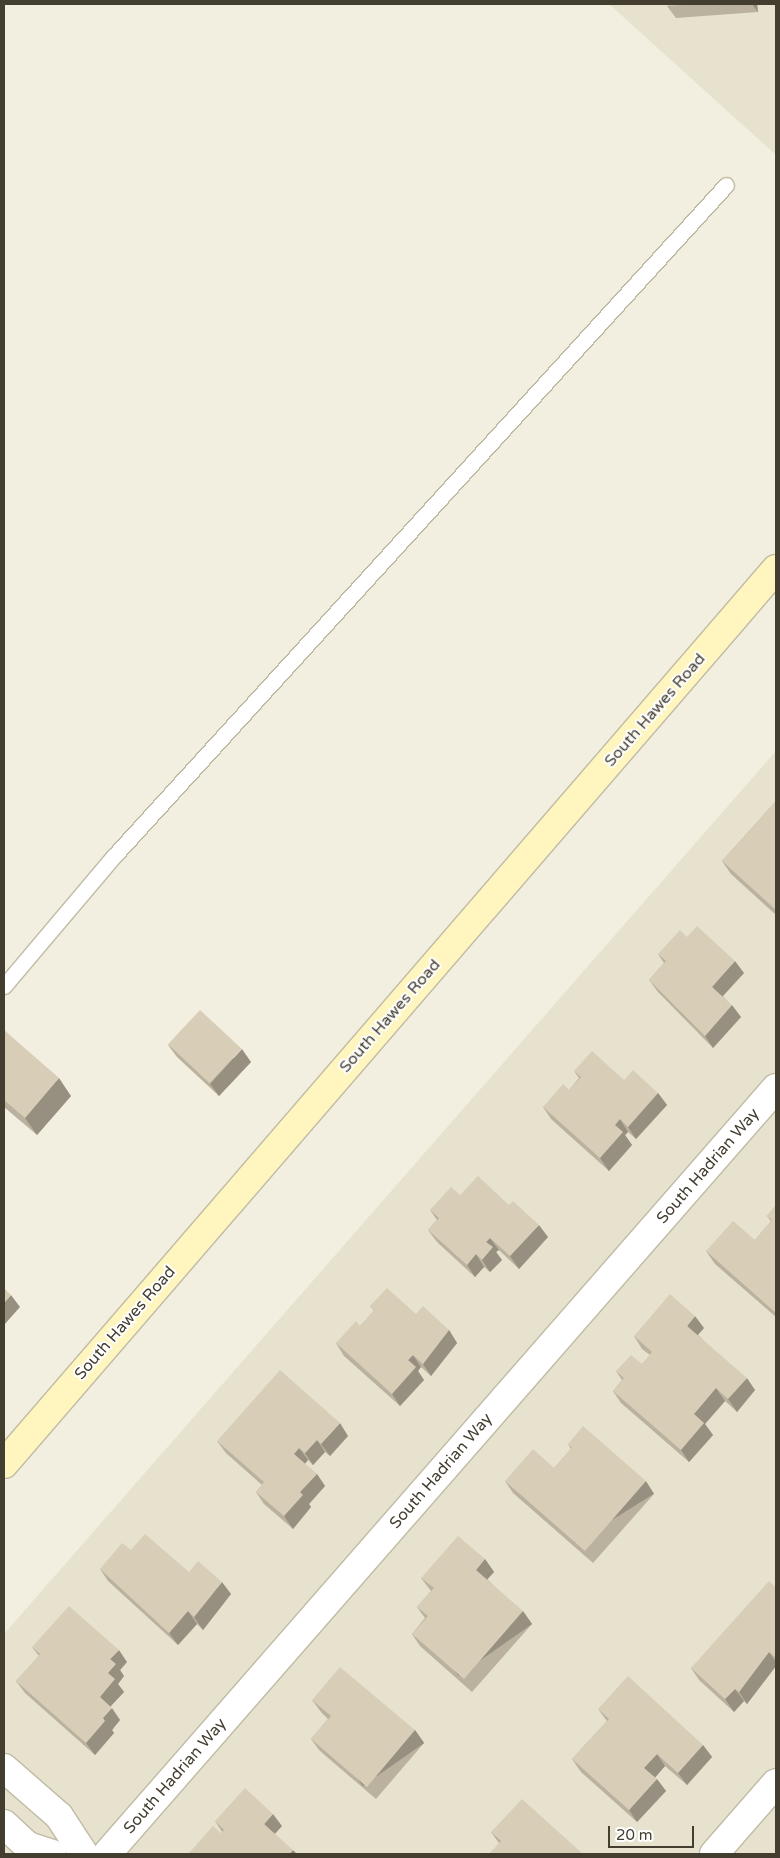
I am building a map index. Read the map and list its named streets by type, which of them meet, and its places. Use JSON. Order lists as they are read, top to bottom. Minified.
{"streets":{"main road":["South Hawes Road"],"street":["South Hadrian Way"]},"scale_bar":"20 m"}
